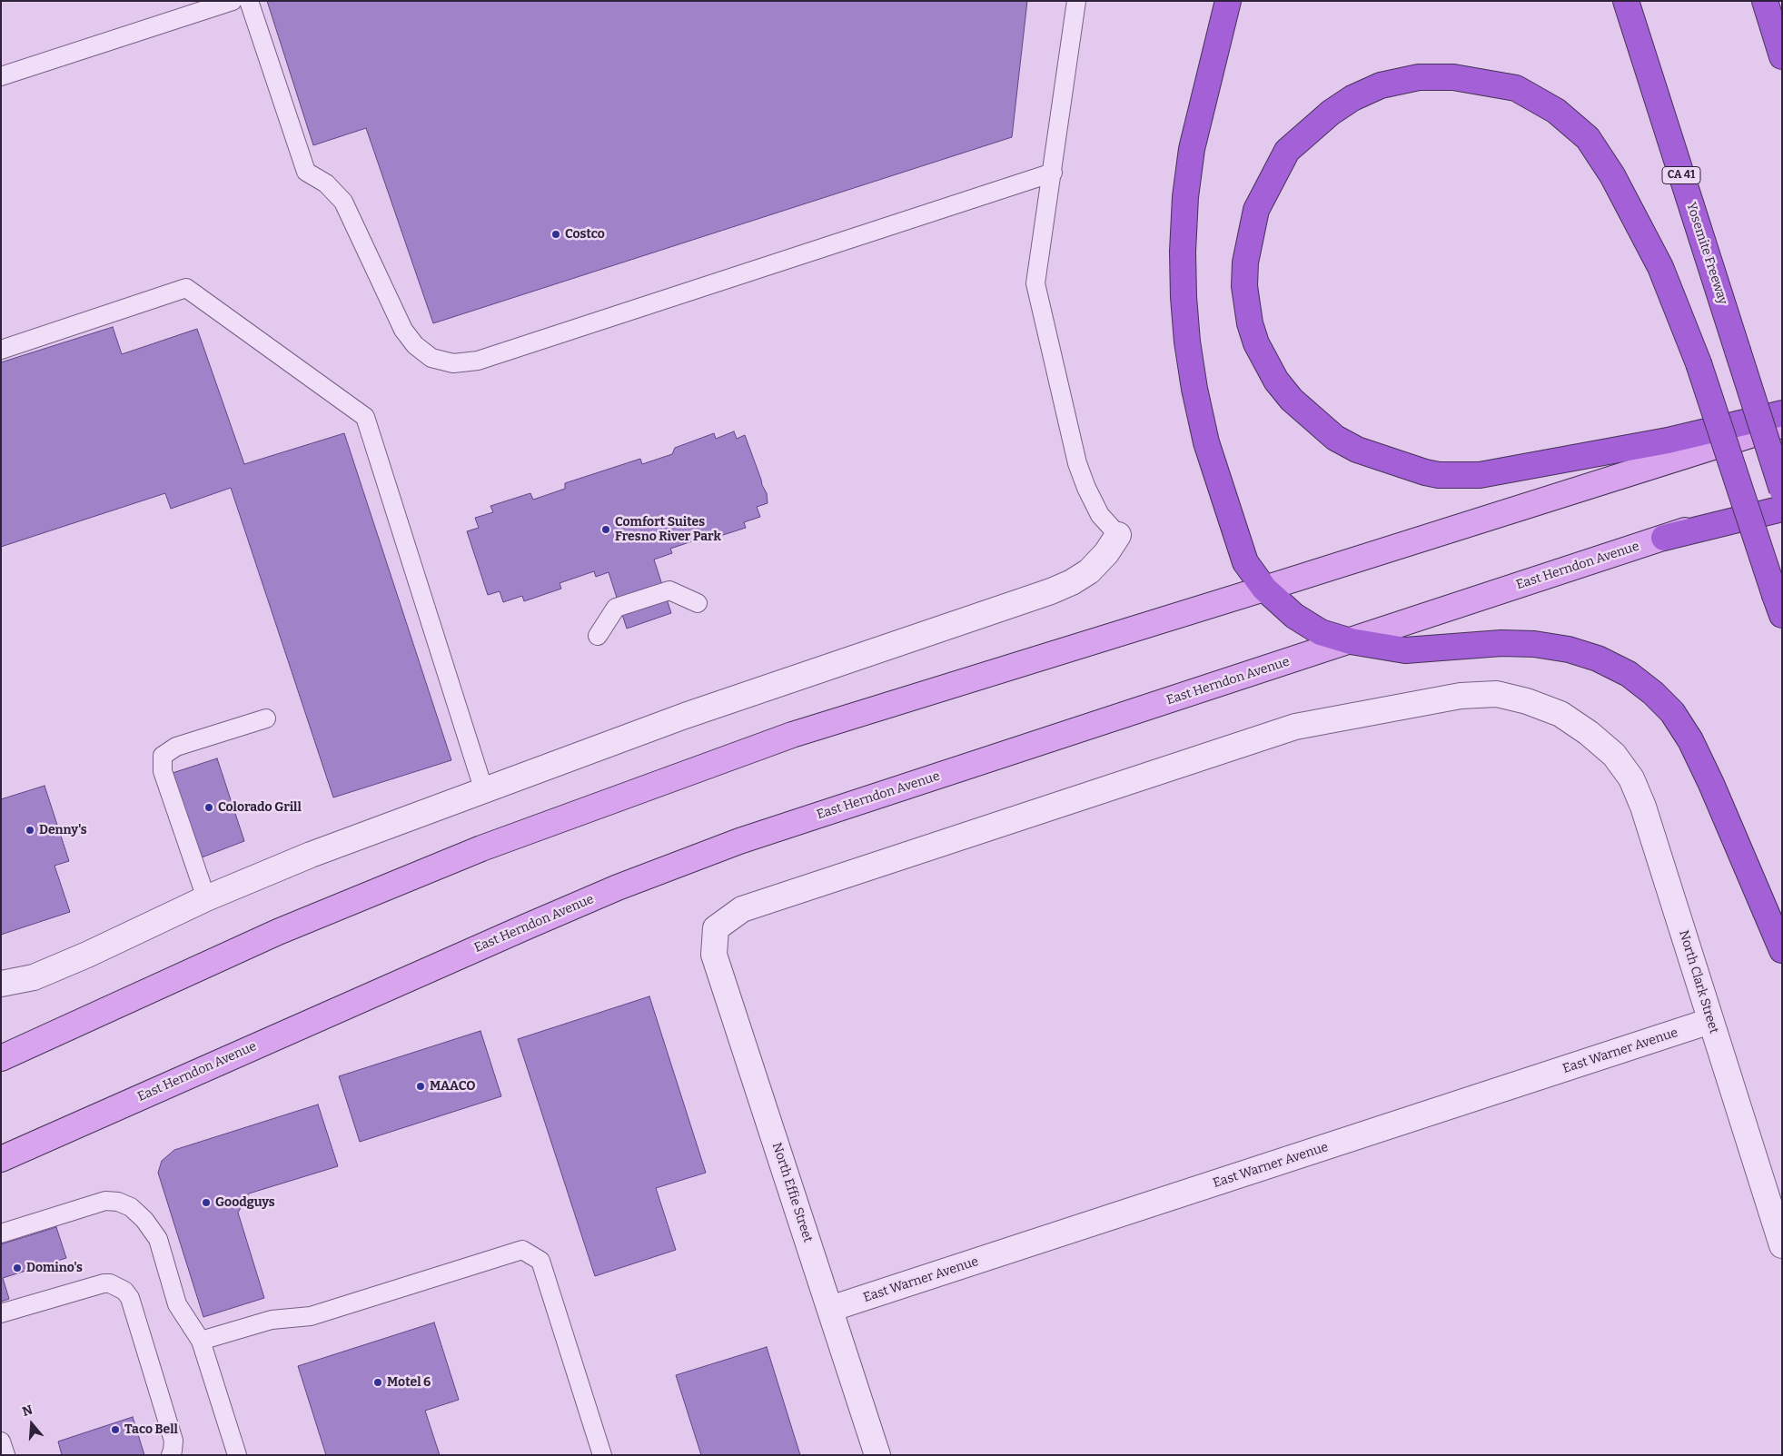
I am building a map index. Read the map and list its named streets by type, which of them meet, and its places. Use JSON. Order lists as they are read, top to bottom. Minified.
{"streets":{"highway":["CA 41","Yosemite Freeway"],"main road":["East Herndon Avenue"],"street":["North Clark Street","East Warner Avenue","North Effie Street"]},"crossings":[["North Clark Street","East Warner Avenue"],["North Clark Street","North Effie Street"],["East Warner Avenue","North Effie Street"]],"places":["Costco","Comfort Suites Fresno River Park","Colorado Grill","Denny's","MAACO","Goodguys","Domino's","Motel 6","Taco Bell"],"north":"top"}
